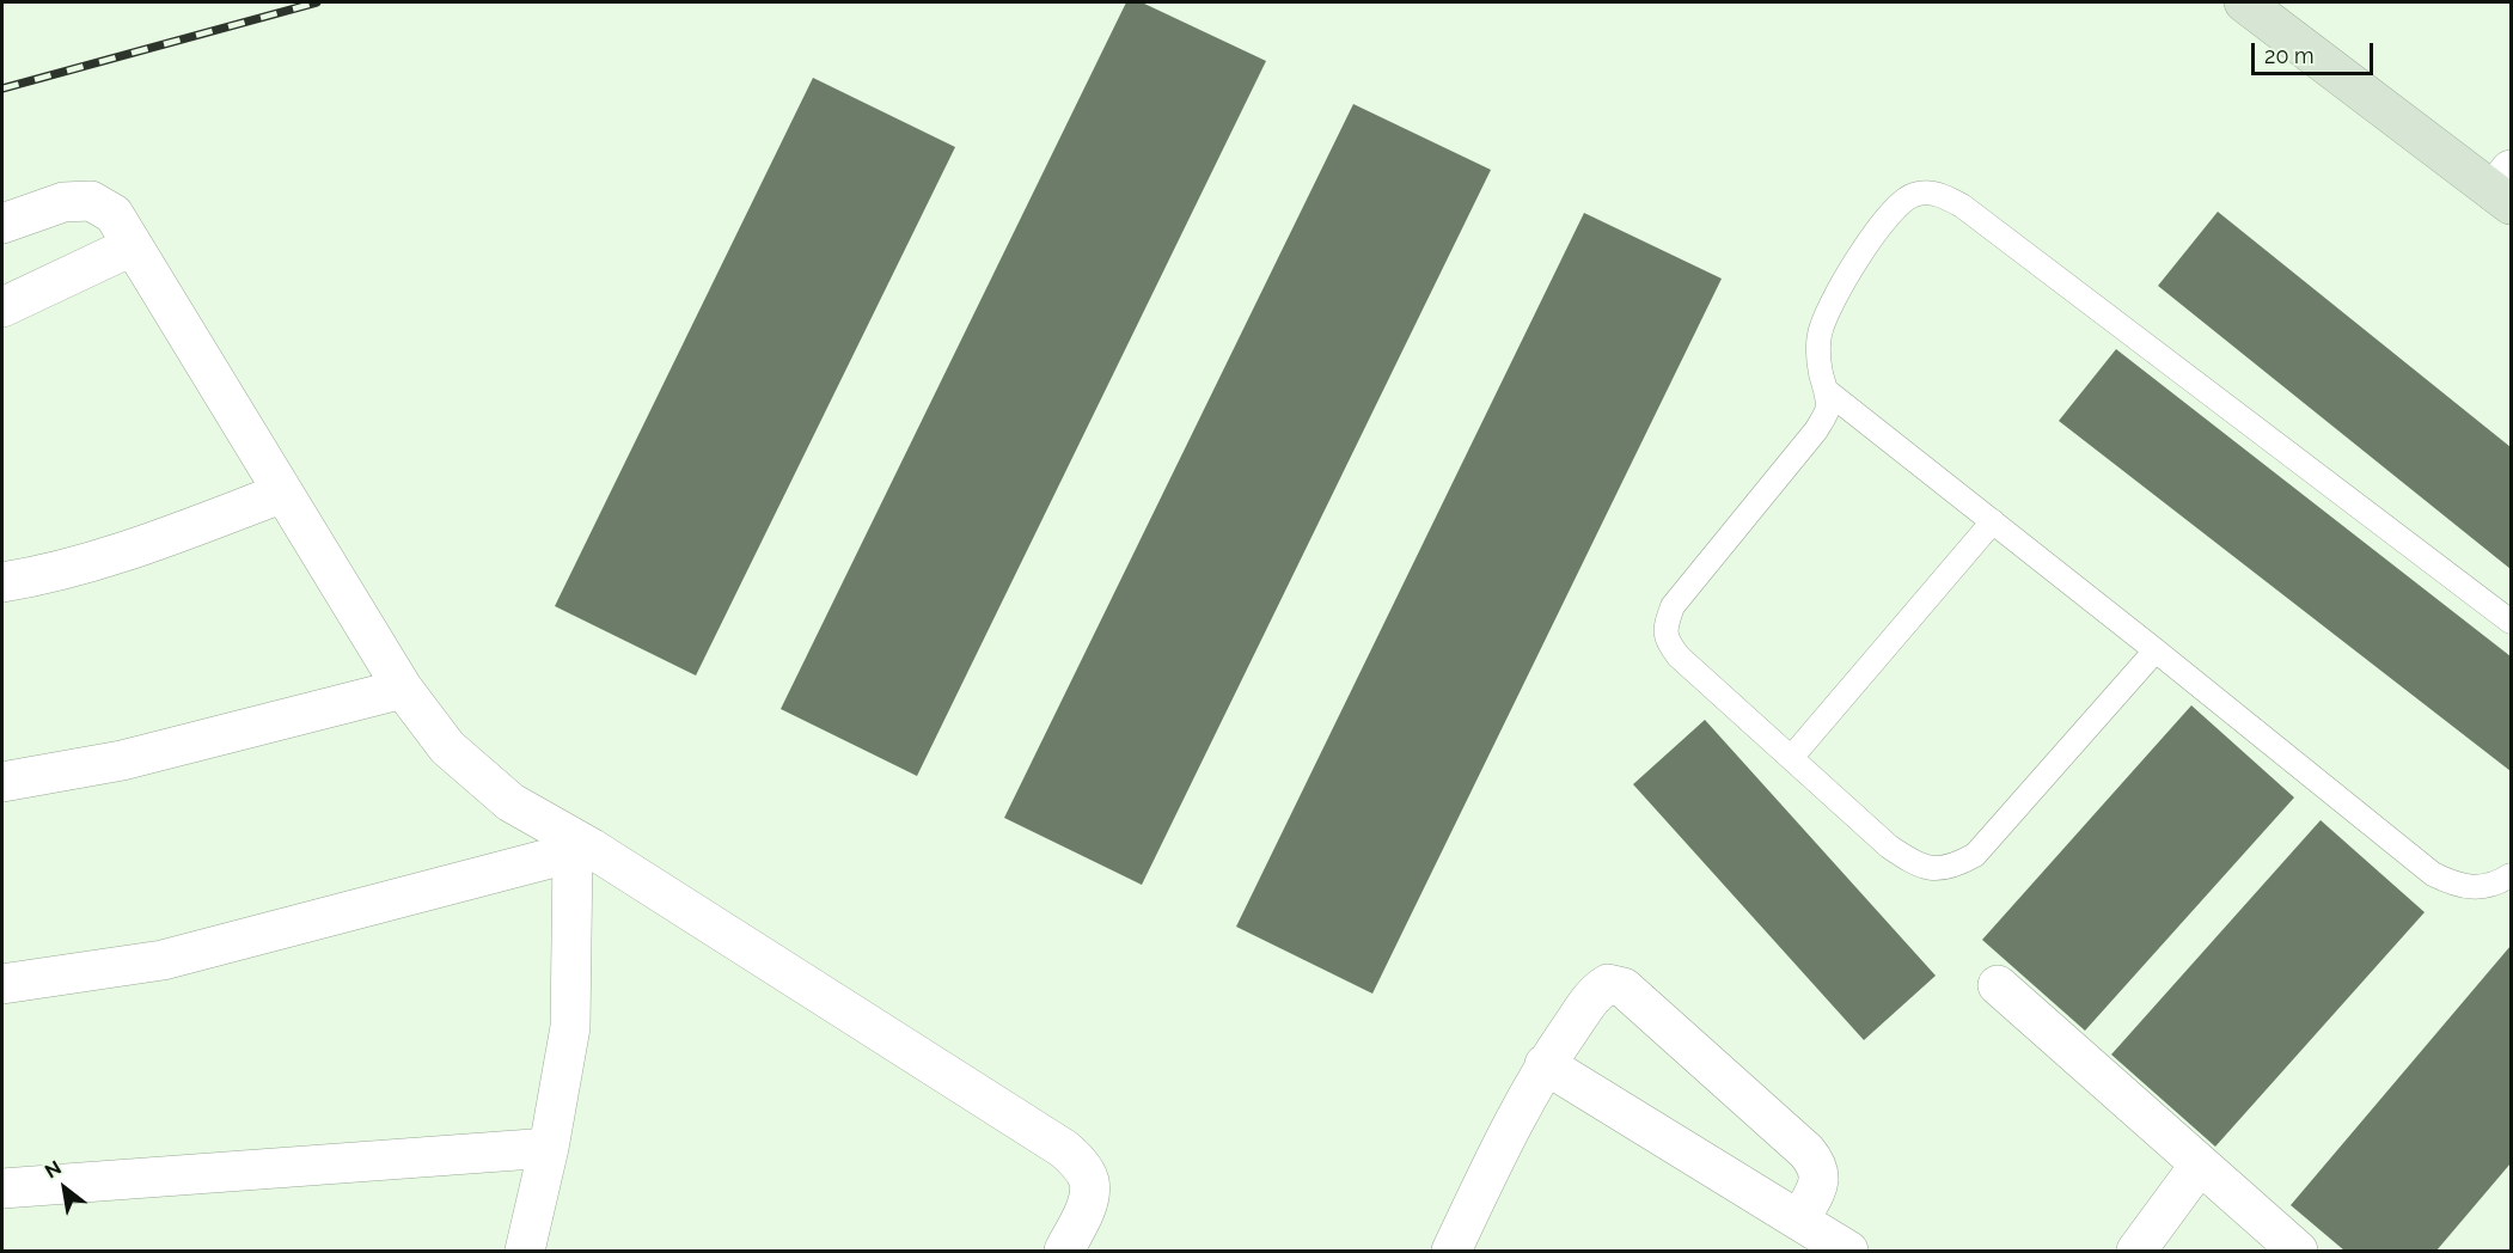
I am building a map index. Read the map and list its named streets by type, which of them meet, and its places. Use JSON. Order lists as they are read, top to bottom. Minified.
{"scale_bar":"20 m","north":"top left"}
